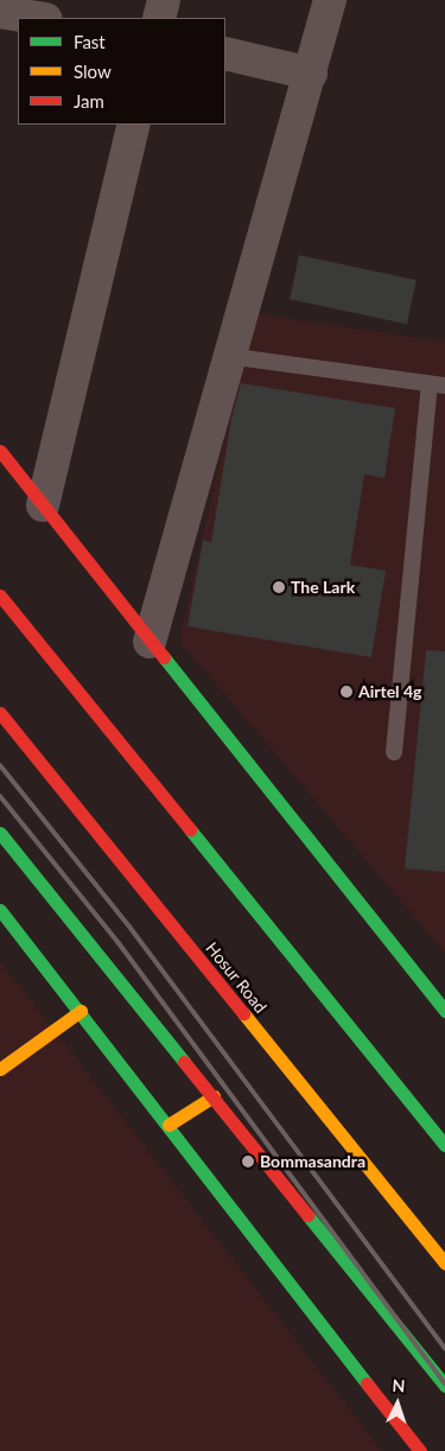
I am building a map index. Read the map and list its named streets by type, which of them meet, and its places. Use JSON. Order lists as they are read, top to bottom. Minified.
{"streets":{"main road":["Hosur Road"]},"places":["The Lark","Airtel 4g","Bommasandra"],"legend":["Fast","Slow","Jam"],"north":"top"}
